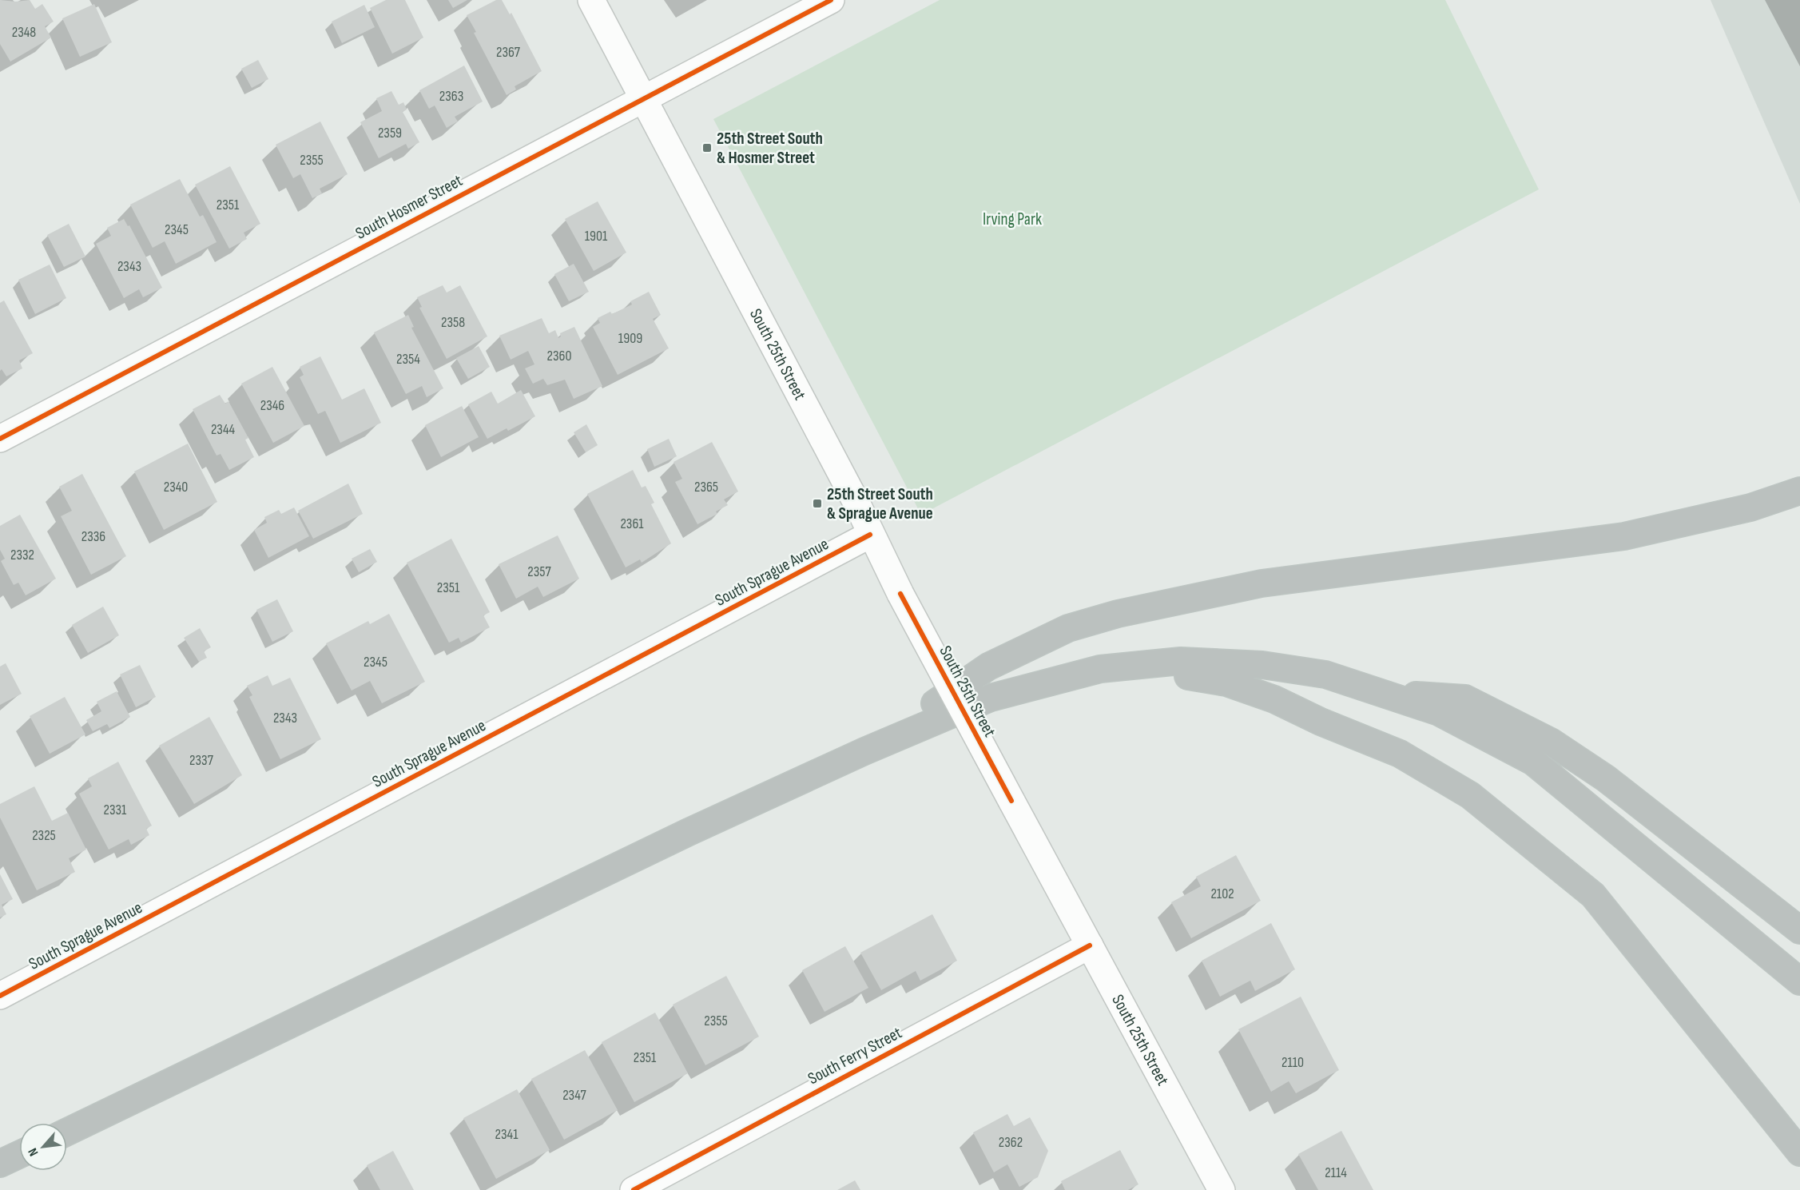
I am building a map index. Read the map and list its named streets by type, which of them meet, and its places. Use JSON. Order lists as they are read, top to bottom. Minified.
{"streets":{"street":["South Hosmer Street","South 25th Street","South Sprague Avenue","South Ferry Street"]},"crossings":[["South Hosmer Street","South 25th Street"],["South 25th Street","South Sprague Avenue"],["South 25th Street","South Ferry Street"]],"parks":["Irving Park"],"places":{"transit":["25th Street South & Hosmer Street","25th Street South & Sprague Avenue"]},"house_numbers":["2348","2367","2363","2359","2355","2351","2345","1901","2343","2358","1909","2360","2354","2346","2344","2340","2365","2361","2336","2332","2357","2351","2345","2343","2337","2331","2325","2102","2355","2351","2110","2347","2341","2362","2114"],"north":"bottom left"}
